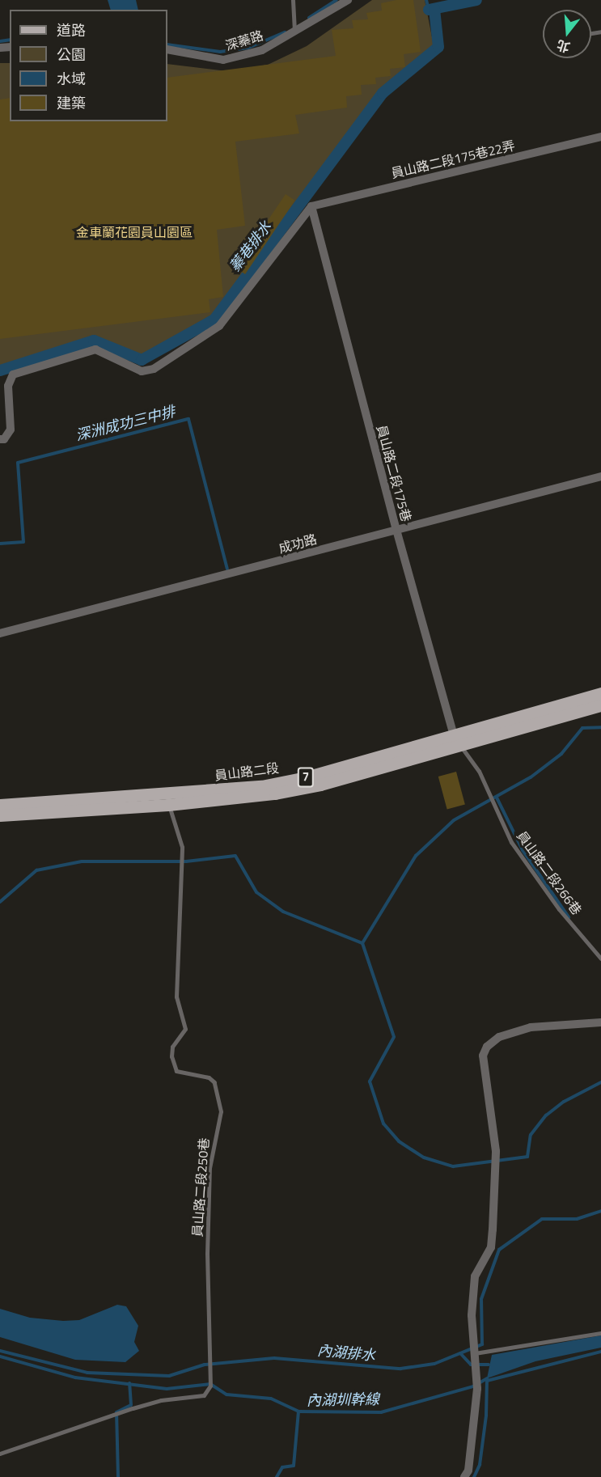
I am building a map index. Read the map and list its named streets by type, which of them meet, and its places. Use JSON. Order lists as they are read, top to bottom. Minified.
{"streets":{"main road":["員山路二段","7"],"street":["深蓁路","員山路二段175巷22弄","員山路二段175巷","成功路"],"lane":["員山路二段266巷","員山路二段250巷"]},"crossings":[["員山路二段175巷22弄","員山路二段175巷"],["員山路二段175巷","成功路"],["員山路二段175巷","員山路二段"],["員山路二段175巷","員山路二段266巷"],["員山路二段","員山路二段266巷"],["員山路二段","員山路二段250巷"]],"water":["蓁巷排水","深洲成功三中排","內湖排水","內湖圳幹線"],"parks":["金車蘭花園員山園區"],"legend":["道路","公園","水域","建築"],"north":"bottom"}
